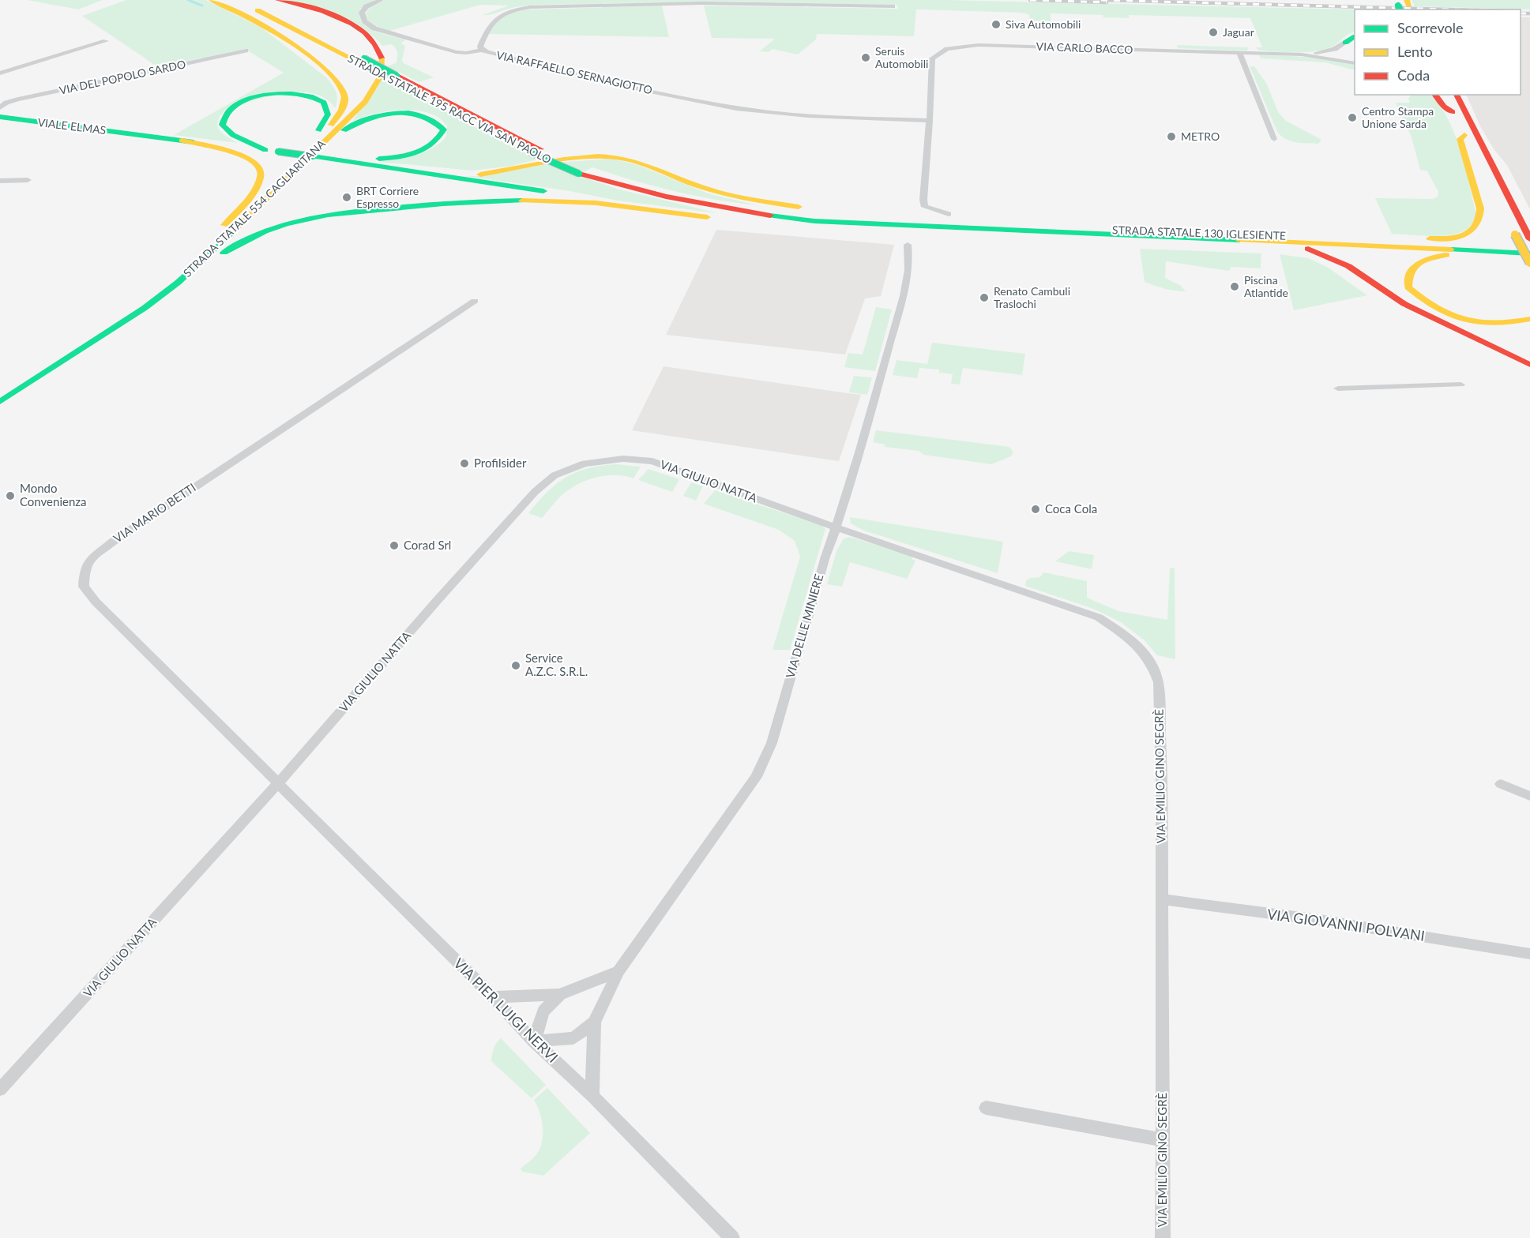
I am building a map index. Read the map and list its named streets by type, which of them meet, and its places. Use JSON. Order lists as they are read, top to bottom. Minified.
{"streets":{"main road":["STRADA STATALE 195 RACC VIA SAN PAOLO","VIALE ELMAS","STRADA STATALE 554 CAGLIARITANA","STRADA STATALE 130 IGLESIENTE"],"street":["VIA CARLO BACCO","VIA RAFFAELLO SERNAGIOTTO","VIA DEL POPOLO SARDO","VIA GIULIO NATTA","VIA MARIO BETTI","VIA DELLE MINIERE","VIA EMILIO GINO SEGRÈ","VIA GIOVANNI POLVANI","VIA PIER LUIGI NERVI"]},"crossings":[["VIA CARLO BACCO","VIA RAFFAELLO SERNAGIOTTO"],["STRADA STATALE 195 RACC VIA SAN PAOLO","STRADA STATALE 130 IGLESIENTE"],["VIA GIULIO NATTA","VIA MARIO BETTI"],["VIA GIULIO NATTA","VIA DELLE MINIERE"],["VIA GIULIO NATTA","VIA EMILIO GINO SEGRÈ"],["VIA GIULIO NATTA","VIA PIER LUIGI NERVI"],["VIA MARIO BETTI","VIA PIER LUIGI NERVI"],["VIA DELLE MINIERE","VIA EMILIO GINO SEGRÈ"],["VIA DELLE MINIERE","VIA PIER LUIGI NERVI"],["VIA EMILIO GINO SEGRÈ","VIA GIOVANNI POLVANI"]],"places":["Siva Automobili","Jaguar","Seruis Automobili","Centro Stampa Unione Sarda","METRO","BRT Corriere Espresso","Piscina Atlantide","Renato Cambuli Traslochi","Profilsider","Mondo Convenienza","Coca Cola","Corad Srl","Service A.Z.C. S.R.L."],"legend":["Scorrevole","Lento","Coda"]}
